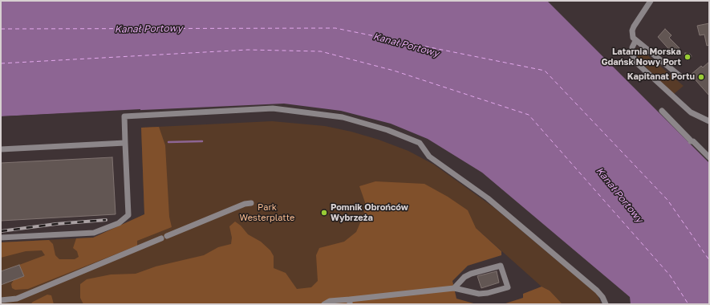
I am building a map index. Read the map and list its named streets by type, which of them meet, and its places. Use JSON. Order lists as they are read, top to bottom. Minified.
{"water":["Kanał Portowy"],"parks":["Park Westerplatte"],"places":["Latarnia Morska Gdańsk Nowy Port","Kapitanat Portu","Pomnik Obrońców Wybrzeża"]}
